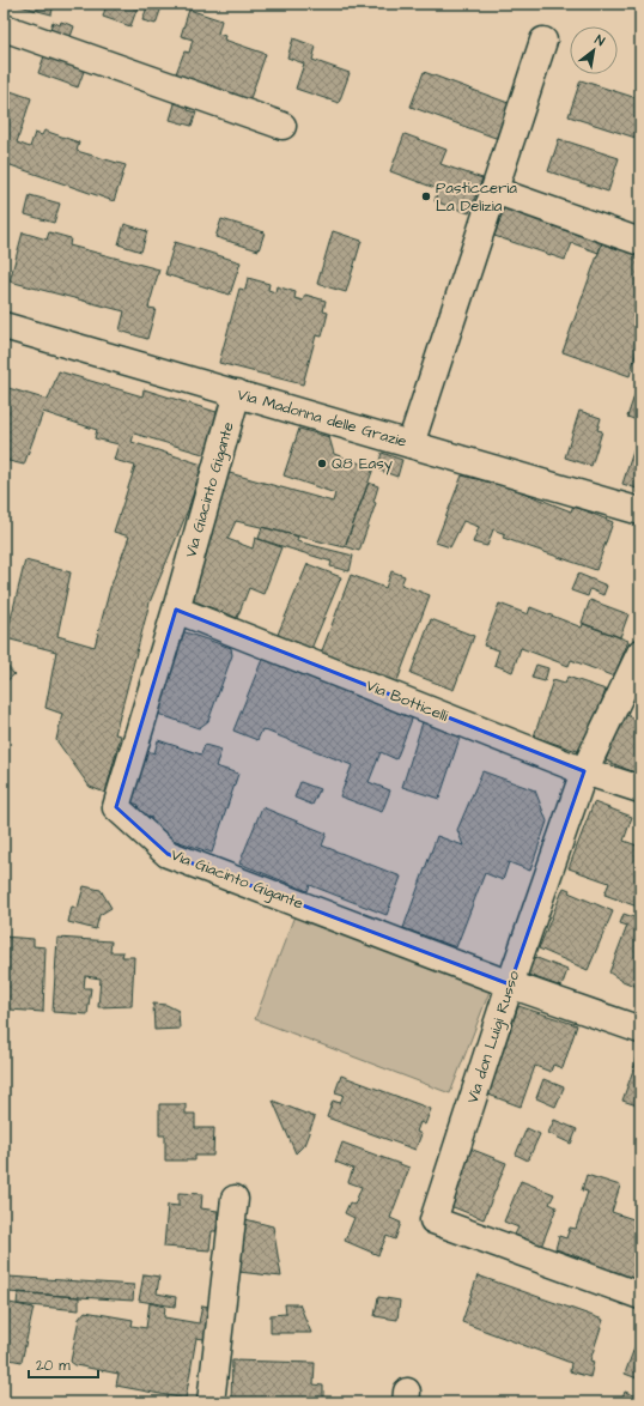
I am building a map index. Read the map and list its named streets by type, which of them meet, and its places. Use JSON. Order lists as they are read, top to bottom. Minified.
{"streets":{"street":["Via Madonna delle Grazie","Via Giacinto Gigante","Via Botticelli","Via don Luigi Russo"]},"crossings":[["Via Madonna delle Grazie","Via Giacinto Gigante"],["Via Giacinto Gigante","Via Botticelli"],["Via Giacinto Gigante","Via don Luigi Russo"],["Via Botticelli","Via don Luigi Russo"]],"places":["Pasticceria La Delizia","Q8 Easy"],"scale_bar":"20 m","north":"top right"}
